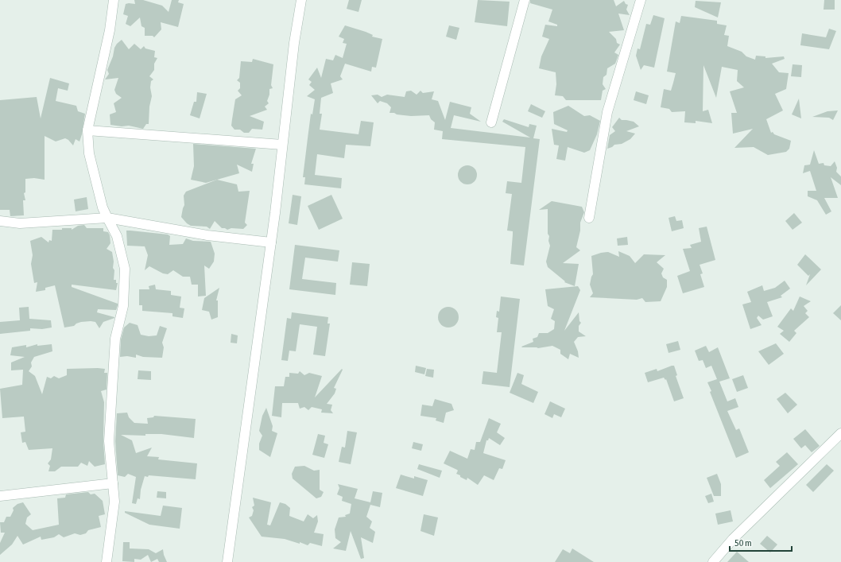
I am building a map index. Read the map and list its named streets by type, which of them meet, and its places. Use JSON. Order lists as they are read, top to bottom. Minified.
{"scale_bar":"50 m"}
